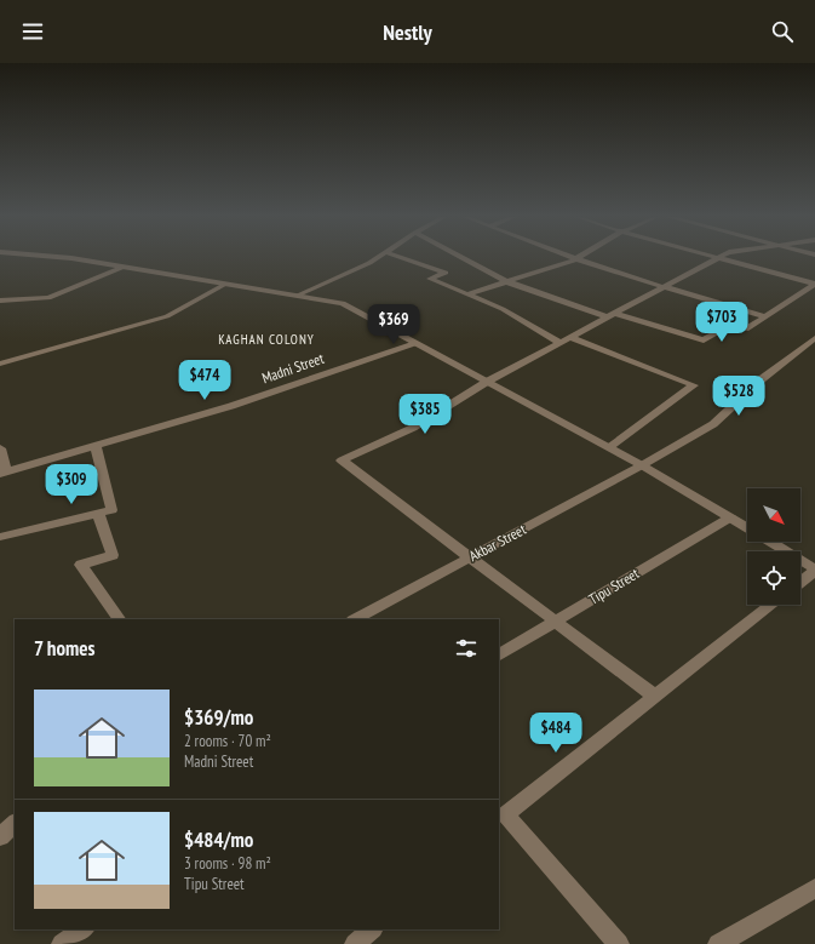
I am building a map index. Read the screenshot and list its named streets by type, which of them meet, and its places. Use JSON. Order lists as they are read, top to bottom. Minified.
{"streets":{"street":["Madni Street","Akbar Street","Tipu Street"]},"districts":["KAGHAN COLONY"],"north":"bottom right","page":{"header":"Nestly","price":["$703","$369","$474","$528","$385","$309","$484"],"heading":"7 homes","list":[{"name":"$369/mo","note":"2 rooms · 70 m² · Madni Street"},{"name":"$484/mo","note":"3 rooms · 98 m² · Tipu Street"}]}}
